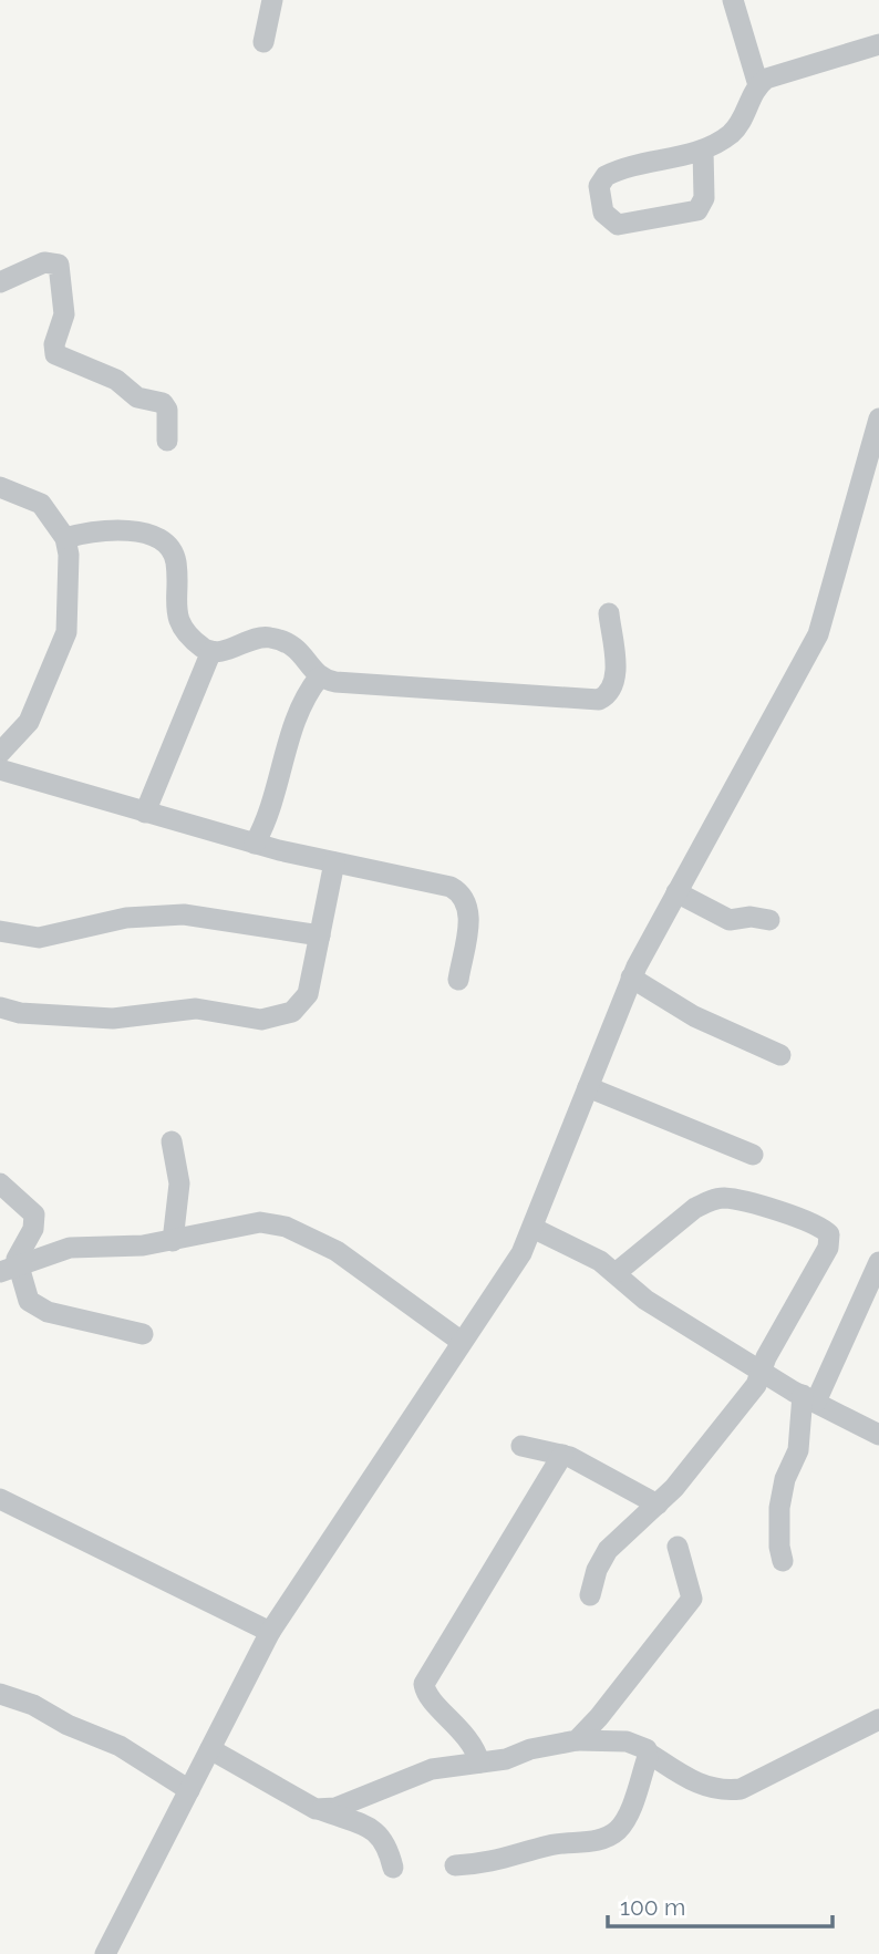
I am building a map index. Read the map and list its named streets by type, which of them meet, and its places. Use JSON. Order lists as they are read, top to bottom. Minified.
{"scale_bar":"100 m"}
